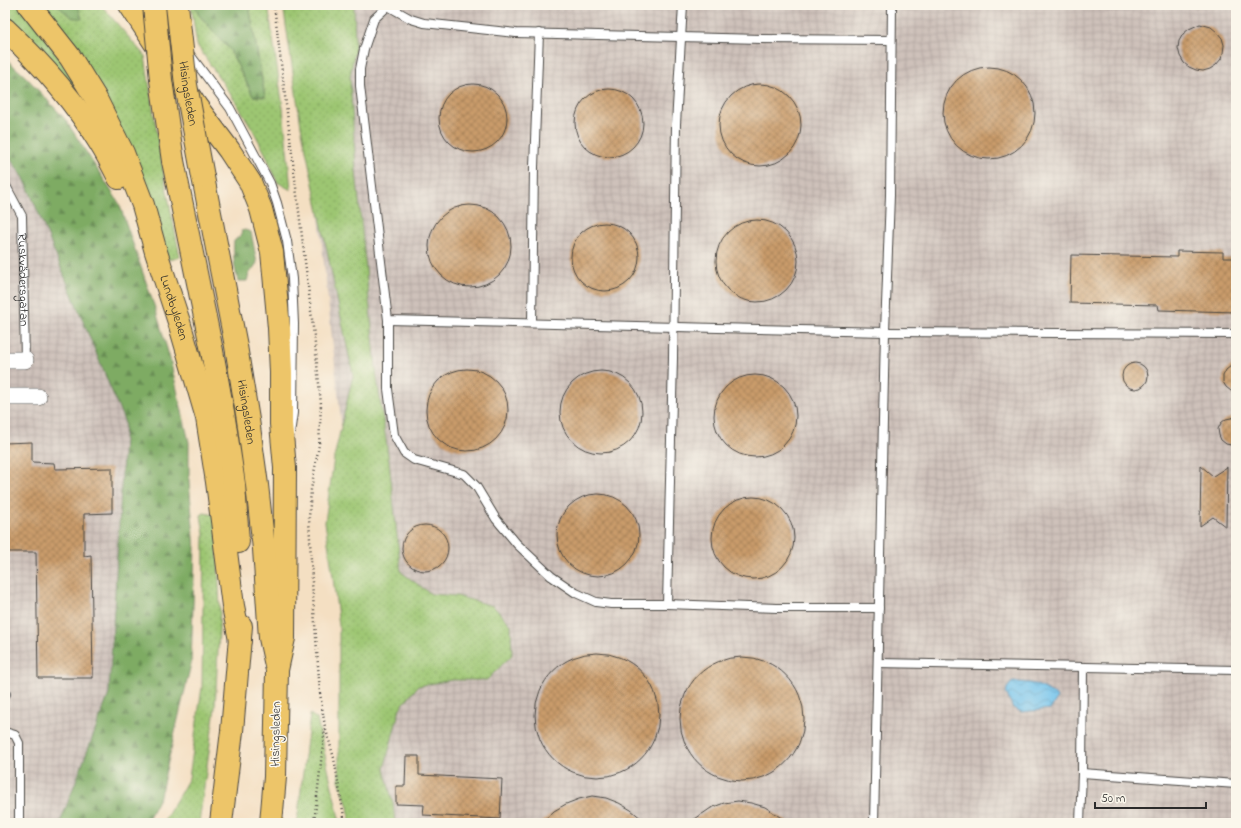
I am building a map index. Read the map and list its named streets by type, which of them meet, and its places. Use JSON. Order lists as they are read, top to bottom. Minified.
{"streets":{"highway":["Hisingsleden","Lundbyleden"],"street":["Ruskvädersgatan"]},"crossings":[["Hisingsleden","Lundbyleden"]],"scale_bar":"50 m"}
